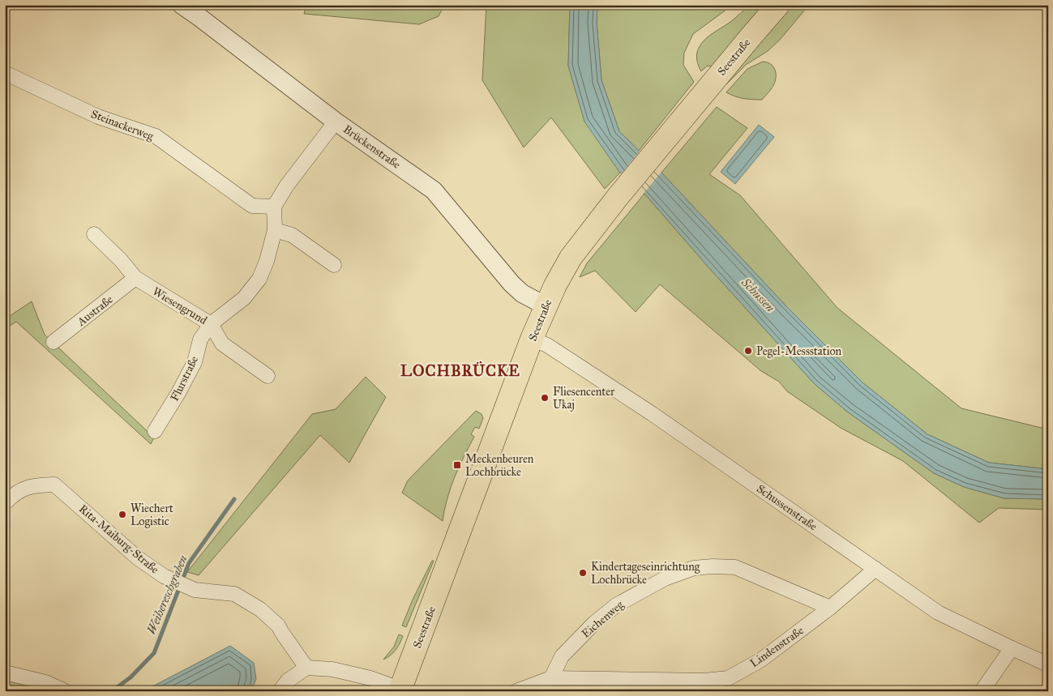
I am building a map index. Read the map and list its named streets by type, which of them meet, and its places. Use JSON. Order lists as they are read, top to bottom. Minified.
{"streets":{"main road":["Seestraße"],"street":["Steinackerweg","Brückenstraße","Wiesengrund","Austraße","Flurstraße","Schussenstraße","Rita-Maiburg-Straße","Eichenweg","Lindenstraße"]},"crossings":[["Seestraße","Brückenstraße"],["Seestraße","Schussenstraße"],["Steinackerweg","Wiesengrund"],["Wiesengrund","Austraße"],["Wiesengrund","Flurstraße"],["Schussenstraße","Lindenstraße"],["Eichenweg","Lindenstraße"]],"districts":["LOCHBRÜCKE"],"water":["Schussen","Weihereschgraben"],"places":{"other":["Pegel-Messstation","Fliesencenter Ukaj","Wiechert Logistic","Kindertageseinrichtung Lochbrücke"],"transit":["Meckenbeuren Lochbrücke"]}}
